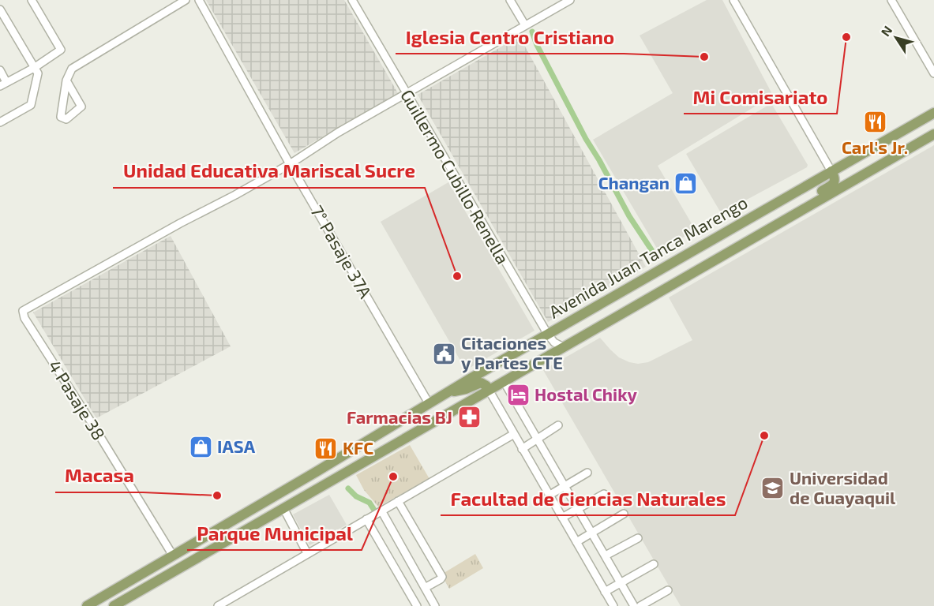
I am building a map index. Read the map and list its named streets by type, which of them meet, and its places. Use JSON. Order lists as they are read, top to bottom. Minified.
{"streets":{"main road":["Avenida Juan Tanca Marengo"],"street":["Guillermo Cubillo Renella","7° Pasaje 37A","4 Pasaje 38"]},"crossings":[["Guillermo Cubillo Renella","Avenida Juan Tanca Marengo"],["7° Pasaje 37A","Avenida Juan Tanca Marengo"],["7° Pasaje 37A","4 Pasaje 38"],["Avenida Juan Tanca Marengo","4 Pasaje 38"]],"places":{"other":["Mi Comisariato","Iglesia Centro Cristiano","Unidad Educativa Mariscal Sucre","Facultad de Ciencias Naturales","Parque Municipal","Macasa"],"restaurant":["Carl's Jr.","KFC"],"shop":["Changan","IASA"],"public building":["Citaciones y Partes CTE"],"hotel":["Hostal Chiky"],"pharmacy":["Farmacias BJ"],"school or university":["Universidad de Guayaquil"]},"north":"top left"}
